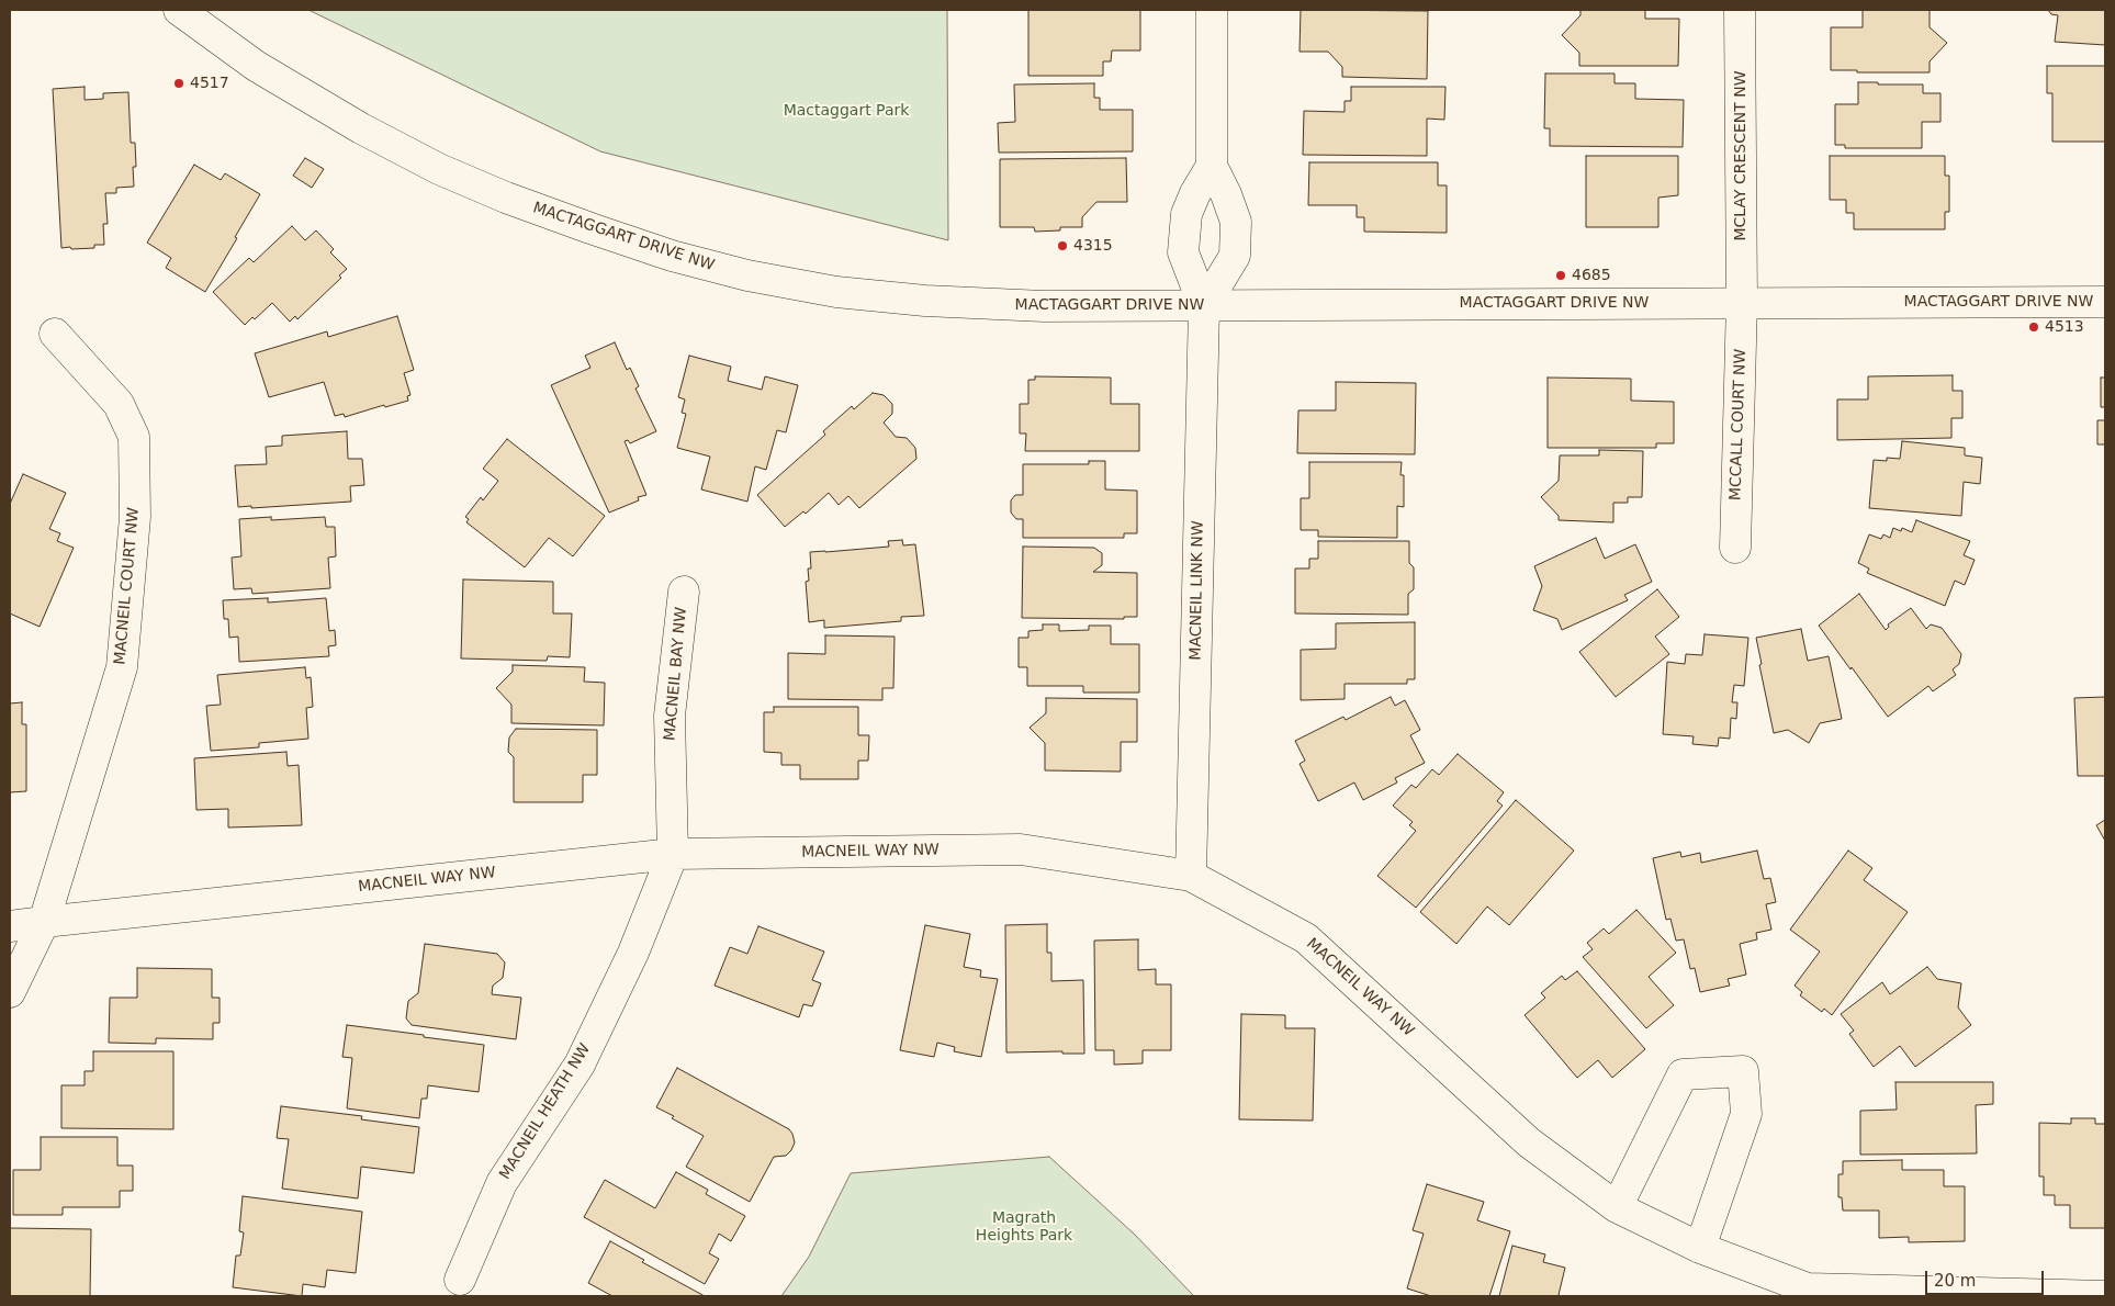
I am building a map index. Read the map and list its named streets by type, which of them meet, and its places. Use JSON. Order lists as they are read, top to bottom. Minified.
{"streets":{"street":["MCLAY CRESCENT NW","MACTAGGART DRIVE NW","MCCALL COURT NW","MACNEIL COURT NW","MACNEIL LINK NW","MACNEIL BAY NW","MACNEIL WAY NW","MACNEIL HEATH NW"]},"crossings":[["MCLAY CRESCENT NW","MACTAGGART DRIVE NW"],["MCLAY CRESCENT NW","MCCALL COURT NW"],["MACTAGGART DRIVE NW","MCCALL COURT NW"],["MACTAGGART DRIVE NW","MACNEIL LINK NW"],["MACNEIL COURT NW","MACNEIL WAY NW"],["MACNEIL LINK NW","MACNEIL WAY NW"],["MACNEIL BAY NW","MACNEIL WAY NW"],["MACNEIL BAY NW","MACNEIL HEATH NW"],["MACNEIL WAY NW","MACNEIL HEATH NW"]],"parks":["Mactaggart Park","Magrath Heights Park"],"places":["4517","4315","4685","4513"],"scale_bar":"20 m"}
